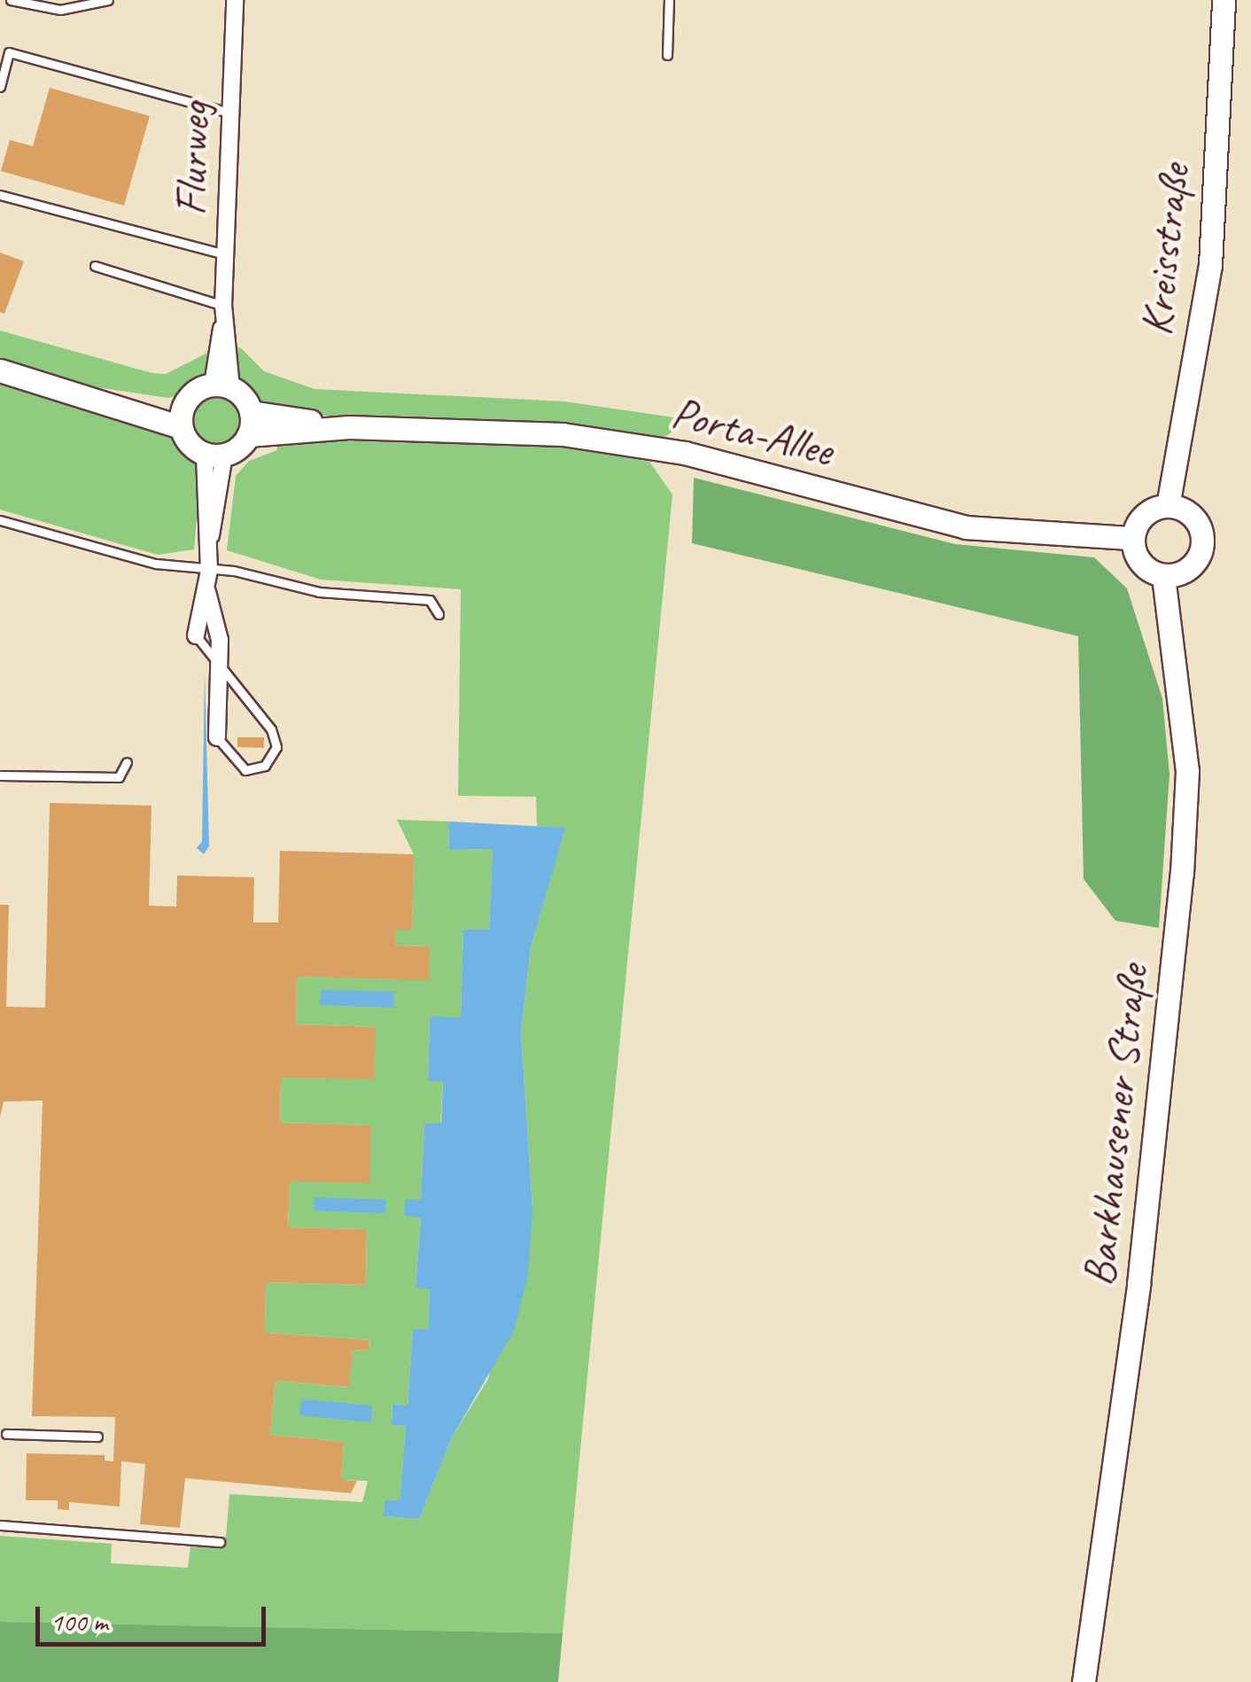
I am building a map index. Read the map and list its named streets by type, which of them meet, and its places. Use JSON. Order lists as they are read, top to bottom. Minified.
{"streets":{"main road":["Kreisstraße","Porta-Allee","Barkhausener Straße"],"street":["Flurweg"]},"crossings":[["Flurweg","Porta-Allee"],["Kreisstraße","Porta-Allee"],["Kreisstraße","Barkhausener Straße"],["Porta-Allee","Barkhausener Straße"]],"scale_bar":"100 m"}
